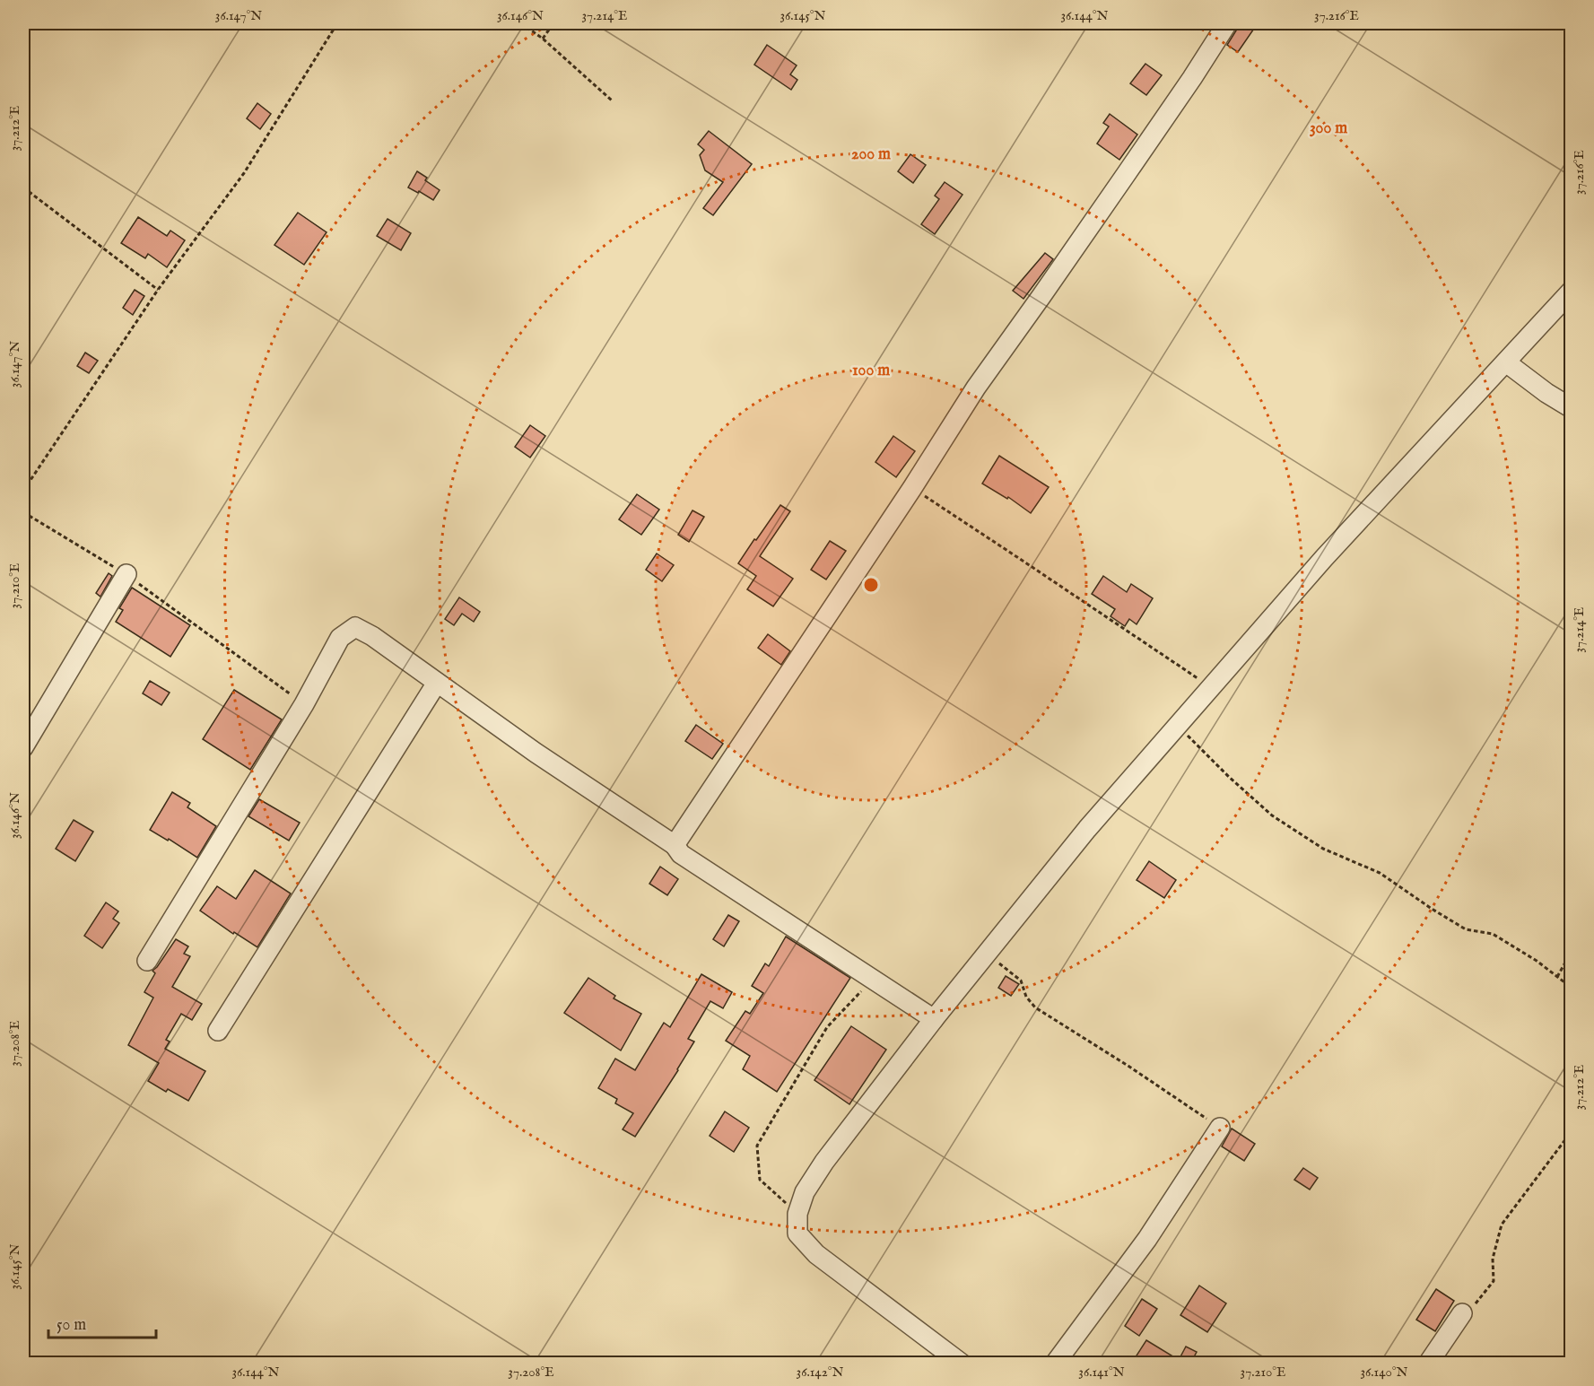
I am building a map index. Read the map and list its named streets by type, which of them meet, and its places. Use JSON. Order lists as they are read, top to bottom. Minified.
{"scale_bar":"50 m","coordinates":["36.147°N","36.146°N","37.214°E","36.145°N","36.144°N","37.216°E","37.212°E","37.210°E","37.208°E","36.142°N","36.141°N","36.140°N"],"rings":["300 m","200 m","100 m"]}
